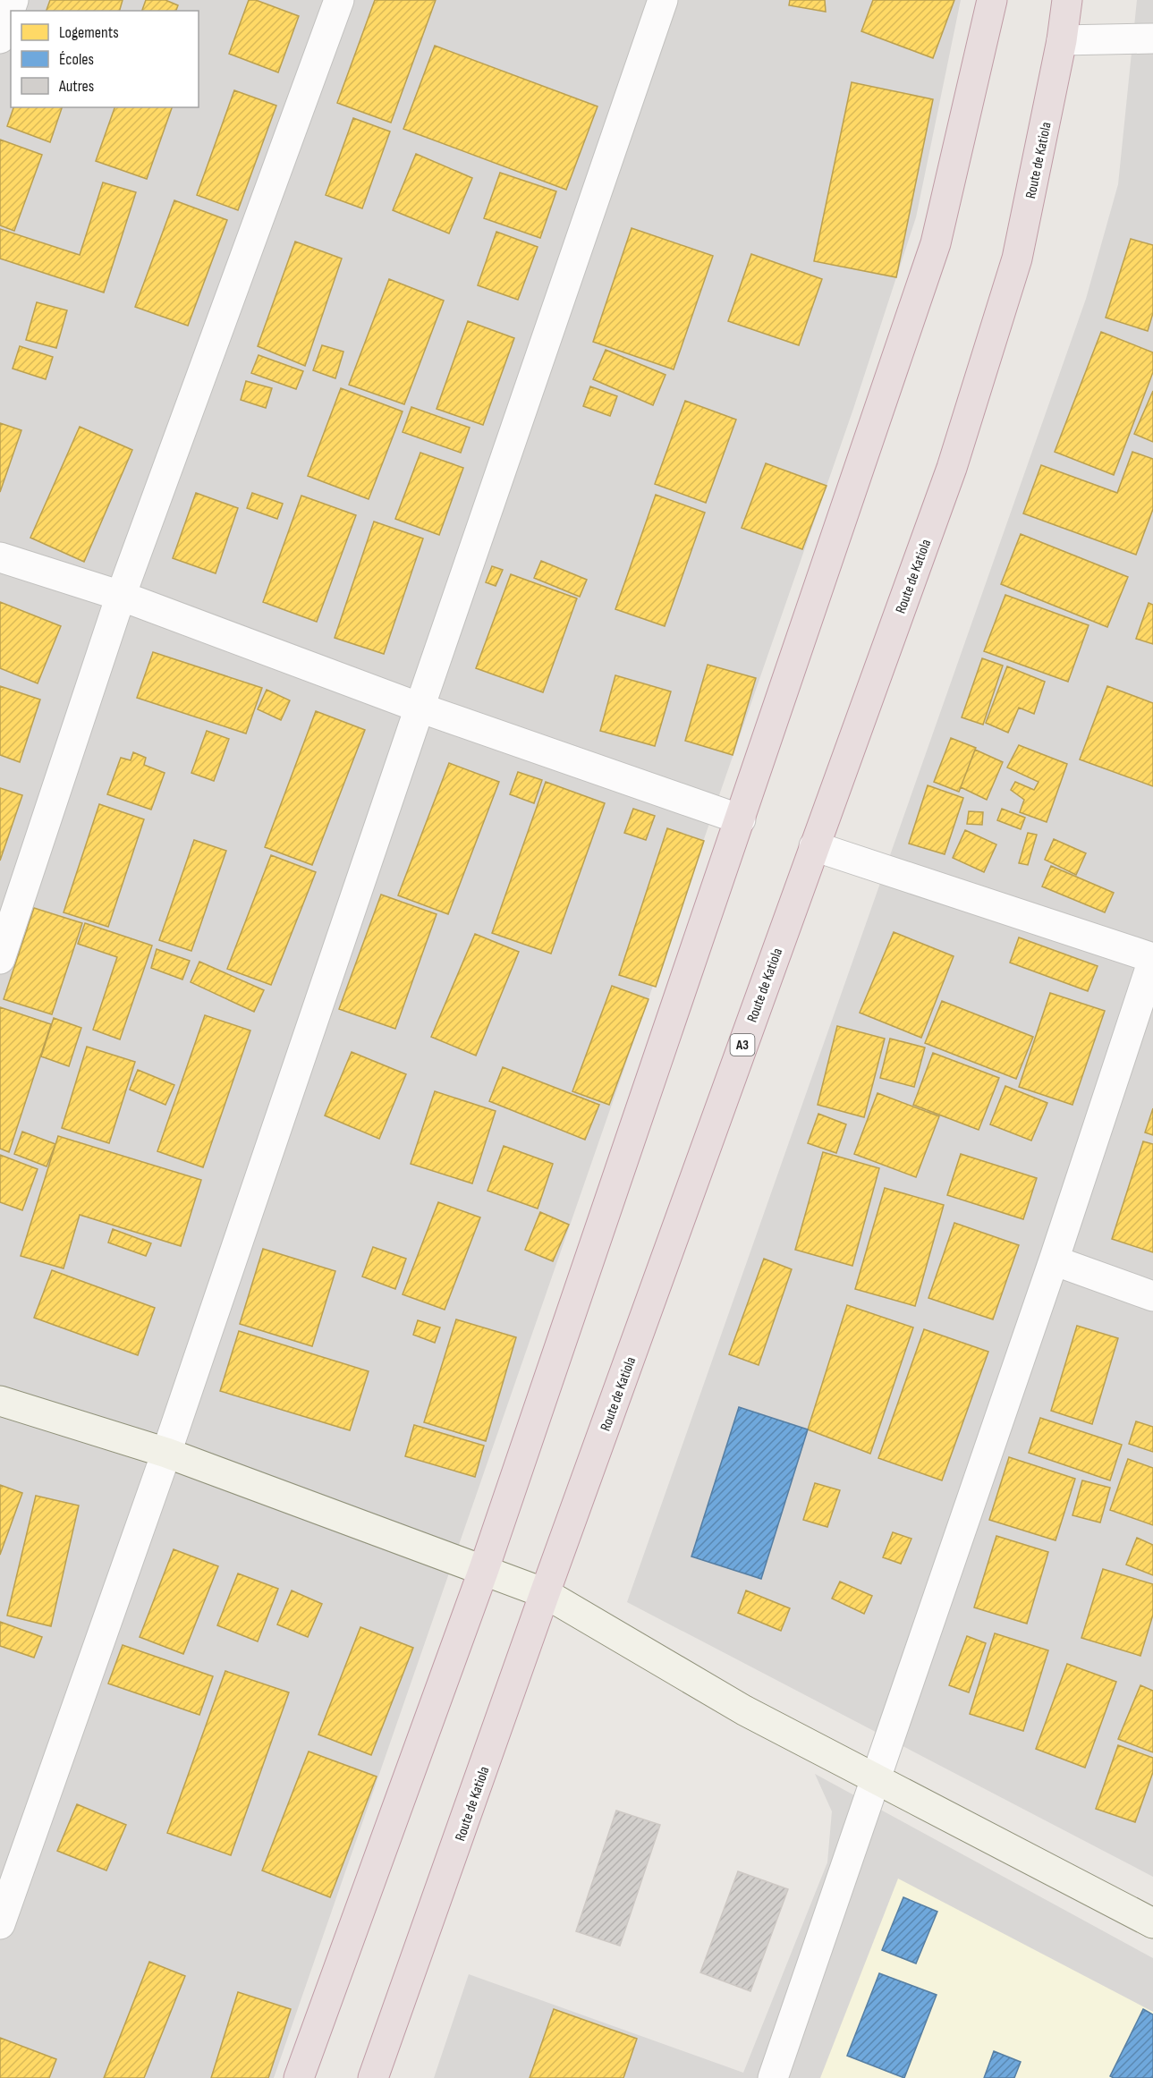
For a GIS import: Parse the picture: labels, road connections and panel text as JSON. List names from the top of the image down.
{
  "streets": {
    "highway": ["Route de Katiola", "A3"]
  },
  "legend": ["Logements", "Écoles", "Autres"]
}
